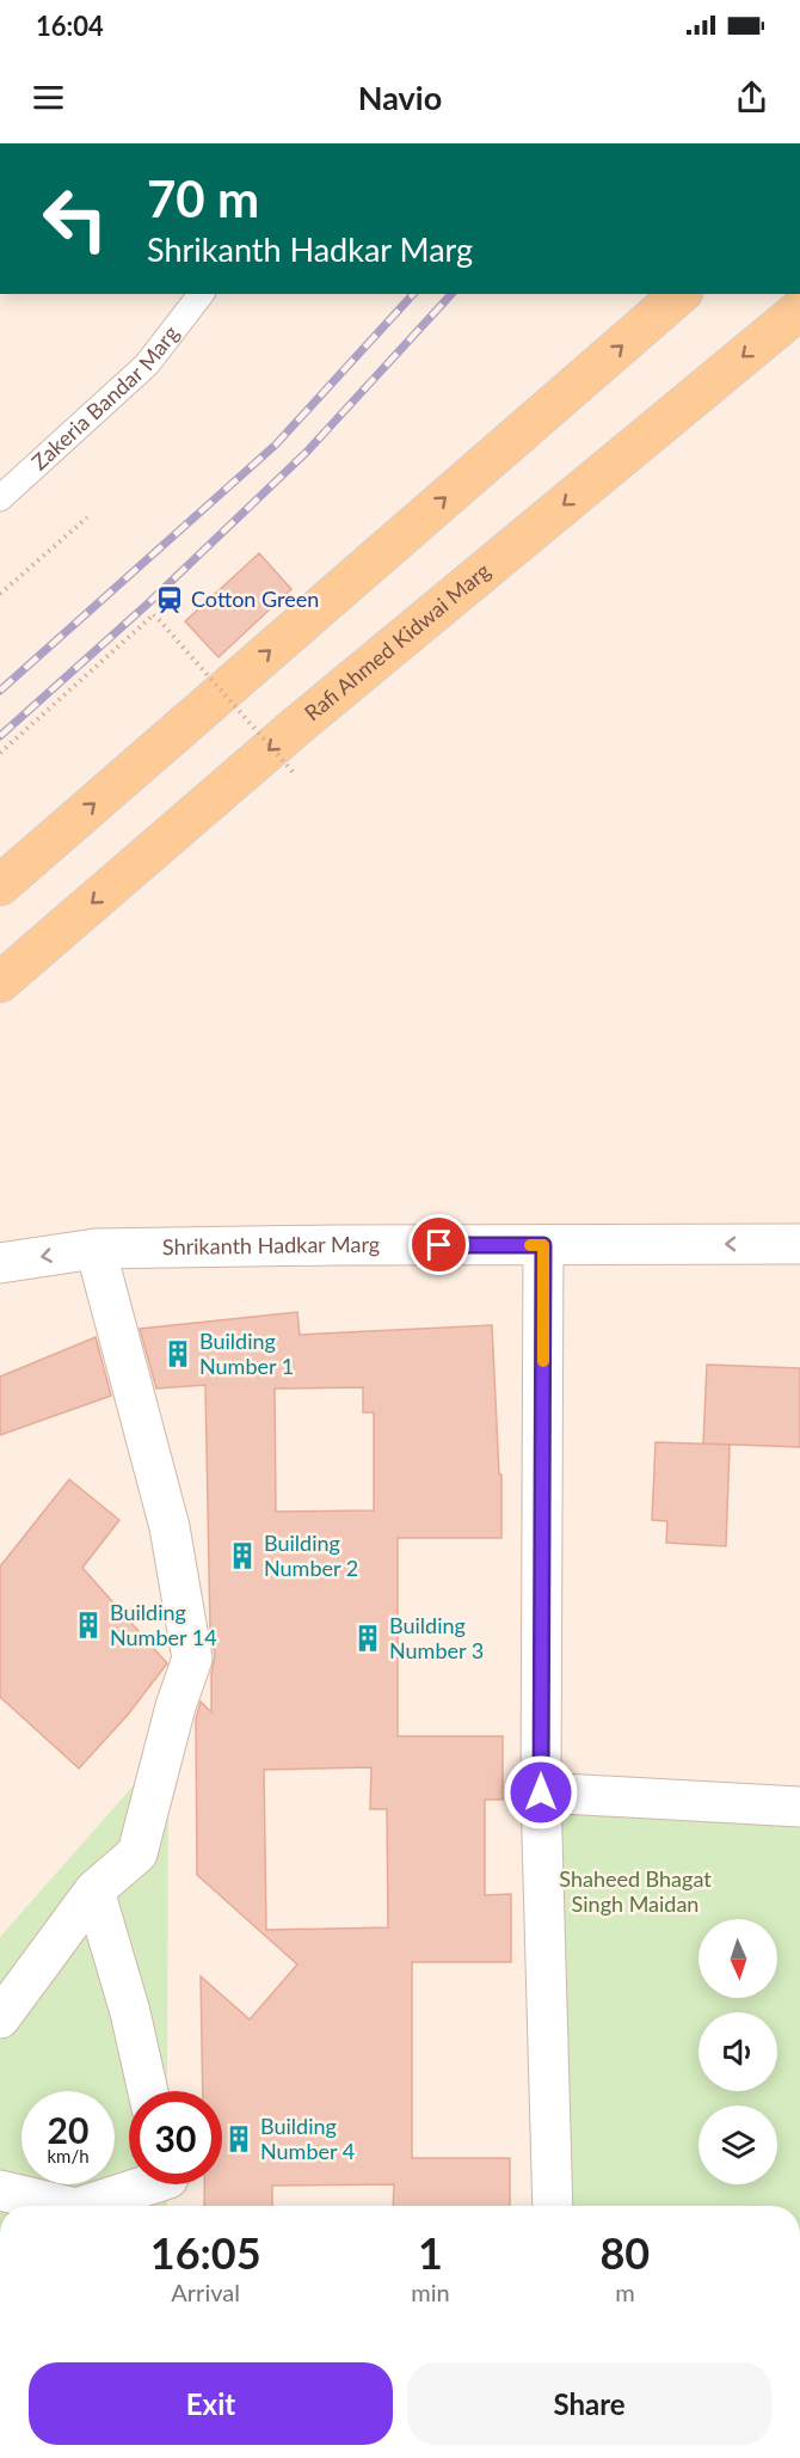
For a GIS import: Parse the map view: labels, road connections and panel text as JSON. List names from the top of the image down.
{
  "streets": {
    "main road": ["Rafi Ahmed Kidwai Marg"],
    "street": ["Shrikanth Hadkar Marg"],
    "lane": ["Zakeria Bandar Marg"]
  },
  "one_way": ["Shrikanth Hadkar Marg"],
  "parks": ["Shaheed Bhagat Singh Maidan"],
  "places": {
    "station": ["Cotton Green"],
    "building": [
      "Building Number 1",
      "Building Number 2",
      "Building Number 14",
      "Building Number 3",
      "Building Number 4"
    ]
  },
  "north": "bottom",
  "page": {
    "status": "16:04",
    "header": "Navio",
    "turn": ["70 m", "Shrikanth Hadkar Marg"],
    "speed": "20 km/h",
    "limit": "30",
    "eta": [
      "16:05",
      "Arrival",
      "1",
      "min",
      "80",
      "m"
    ],
    "buttons": ["Exit", "Share"]
  }
}
